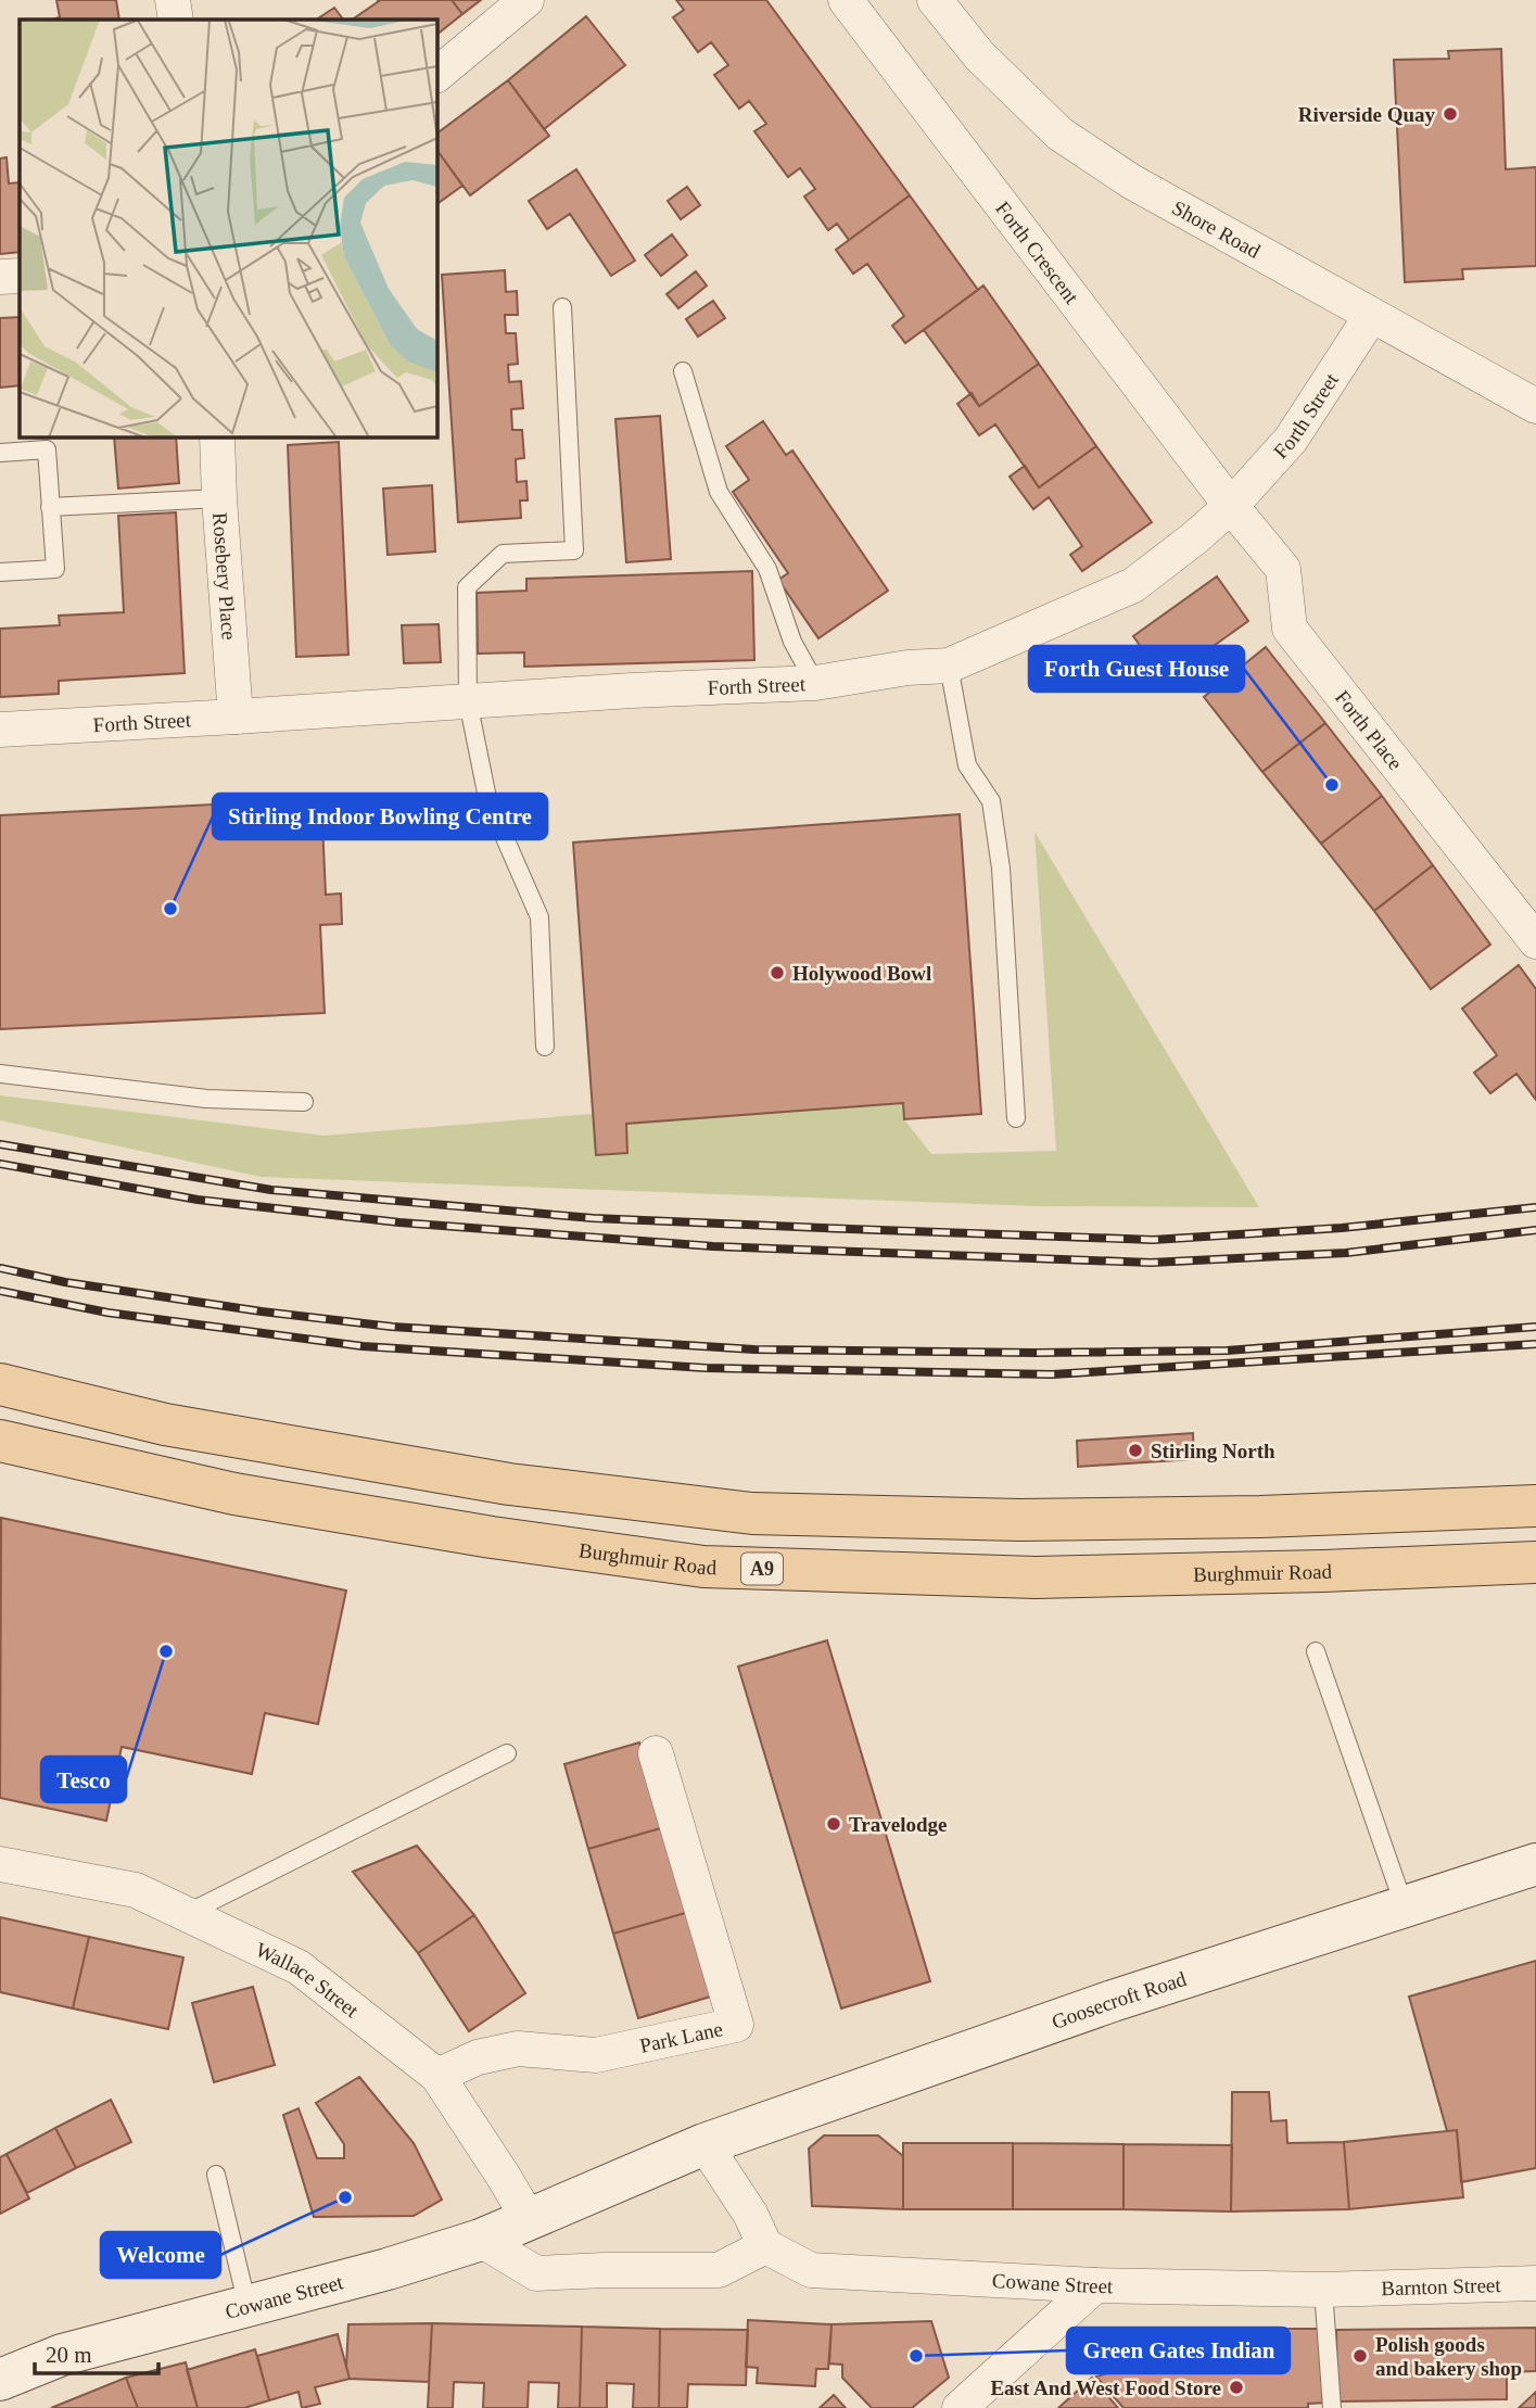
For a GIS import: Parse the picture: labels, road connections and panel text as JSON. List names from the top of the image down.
{
  "streets": {
    "main road": [
      "Burghmuir Road",
      "A9",
      "Goosecroft Road",
      "Cowane Street"
    ],
    "street": [
      "Shore Road",
      "Forth Crescent",
      "Forth Street",
      "Rosebery Place",
      "Forth Place",
      "Wallace Street",
      "Park Lane",
      "Barnton Street"
    ]
  },
  "crossings": [
    ["Shore Road", "Forth Street"],
    ["Forth Crescent", "Forth Street"],
    ["Forth Crescent", "Forth Place"],
    ["Forth Street", "Rosebery Place"],
    ["Forth Street", "Forth Place"],
    ["Wallace Street", "Park Lane"],
    ["Wallace Street", "Cowane Street"],
    ["Goosecroft Road", "Cowane Street"],
    ["Cowane Street", "Barnton Street"]
  ],
  "places": [
    "Riverside Quay",
    "Forth Guest House",
    "Stirling Indoor Bowling Centre",
    "Holywood Bowl",
    "Stirling North",
    "Tesco",
    "Travelodge",
    "Welcome",
    "Green Gates Indian",
    "Polish goods and bakery shop",
    "East And West Food Store"
  ],
  "scale_bar": "20 m"
}
